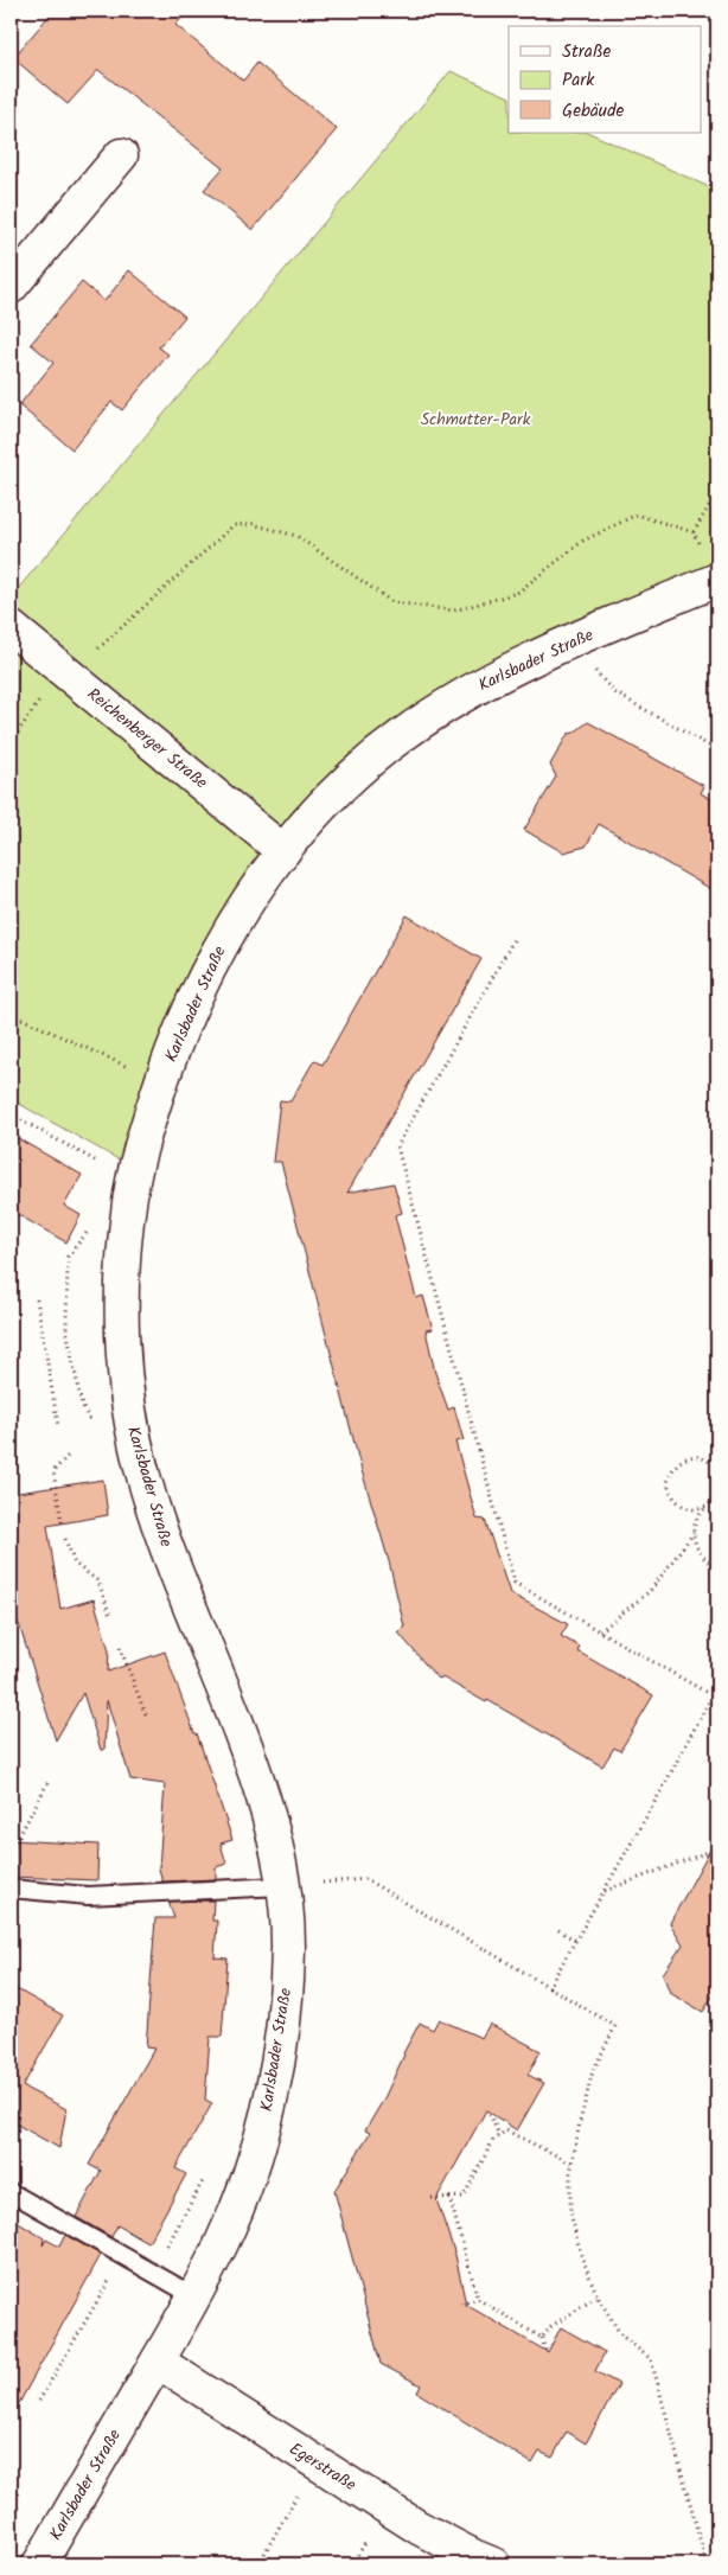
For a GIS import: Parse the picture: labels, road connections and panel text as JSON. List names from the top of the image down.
{
  "streets": {
    "street": ["Karlsbader Straße", "Reichenberger Straße", "Egerstraße"]
  },
  "crossings": [
    ["Karlsbader Straße", "Reichenberger Straße"],
    ["Karlsbader Straße", "Egerstraße"]
  ],
  "parks": ["Schmutter-Park"],
  "legend": ["Straße", "Park", "Gebäude"]
}
